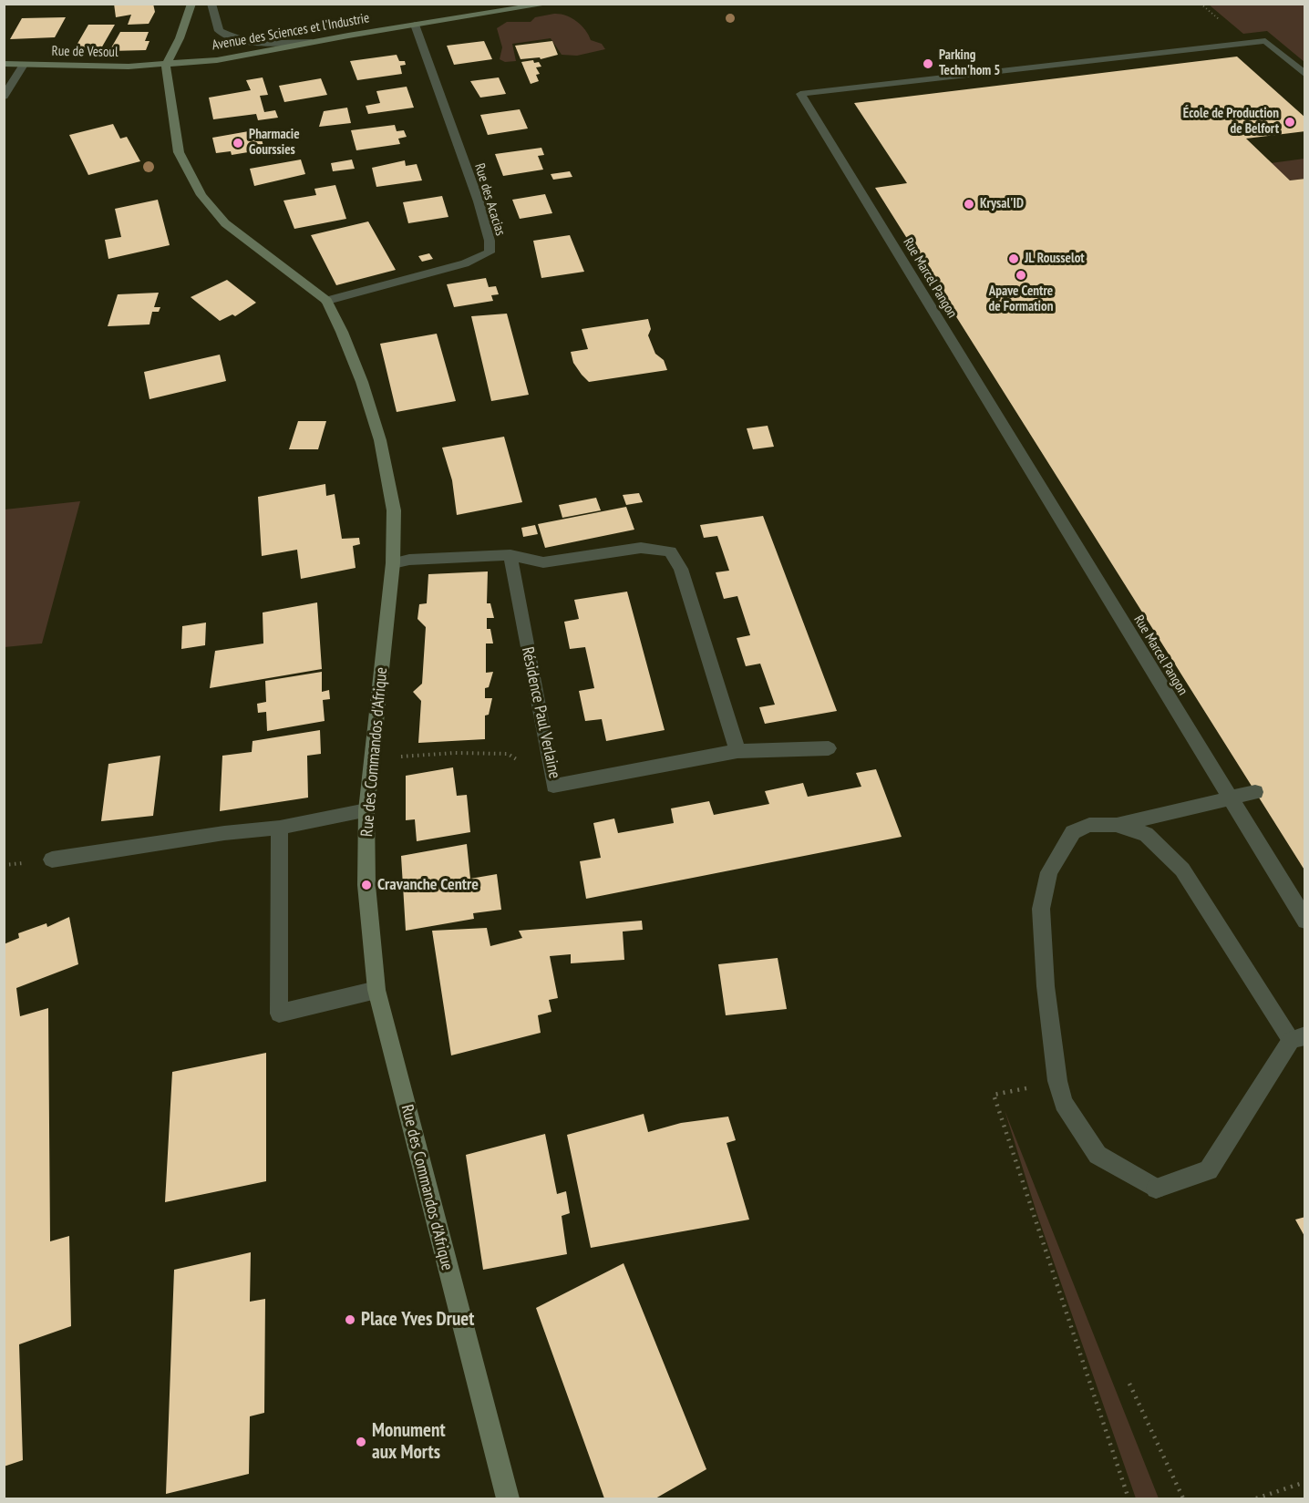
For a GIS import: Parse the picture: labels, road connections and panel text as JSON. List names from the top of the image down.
{
  "streets": {
    "main road": ["Avenue des Sciences et l'Industrie", "Rue de Vesoul", "Rue des Commandos d'Afrique"],
    "street": ["Rue des Acacias", "Rue Marcel Pangon", "Résidence Paul Verlaine"]
  },
  "crossings": [
    ["Avenue des Sciences et l'Industrie", "Rue de Vesoul"],
    ["Avenue des Sciences et l'Industrie", "Rue des Acacias"],
    ["Avenue des Sciences et l'Industrie", "Rue des Commandos d'Afrique"],
    ["Rue de Vesoul", "Rue des Commandos d'Afrique"],
    ["Rue des Acacias", "Rue des Commandos d'Afrique"]
  ],
  "places": [
    "Parking Techn'hom 5",
    "École de Production de Belfort",
    "Pharmacie Gourssies",
    "Krysal'ID",
    "JL Rousselot",
    "Apave Centre de Formation",
    "Cravanche Centre",
    "Place Yves Druet",
    "Monument aux Morts"
  ]
}
